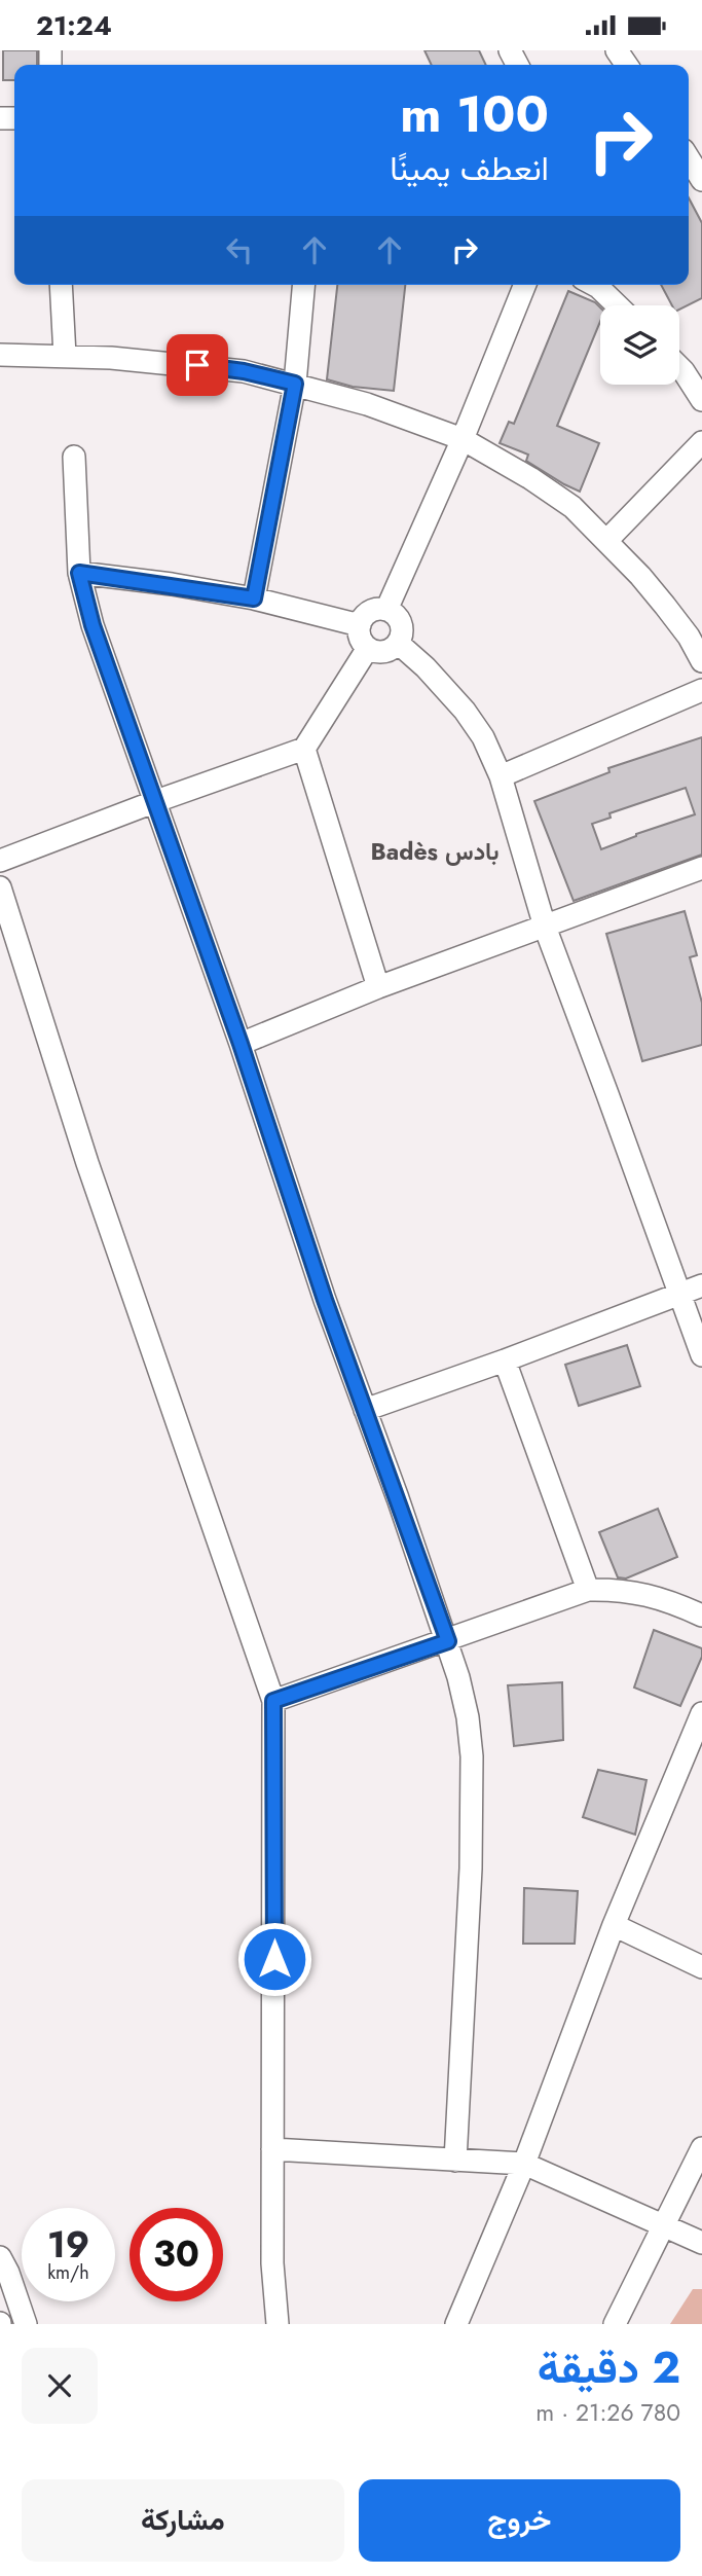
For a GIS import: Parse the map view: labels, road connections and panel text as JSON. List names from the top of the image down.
{
  "districts": ["Badès بادس"],
  "page": {
    "status": "21:24",
    "turn": ["100 m", "انعطف يمينًا"],
    "speed": "19 km/h",
    "limit": "30",
    "heading": ["2 دقيقة", "780 m · 21:26"],
    "buttons": ["خروج", "مشاركة"]
  }
}
